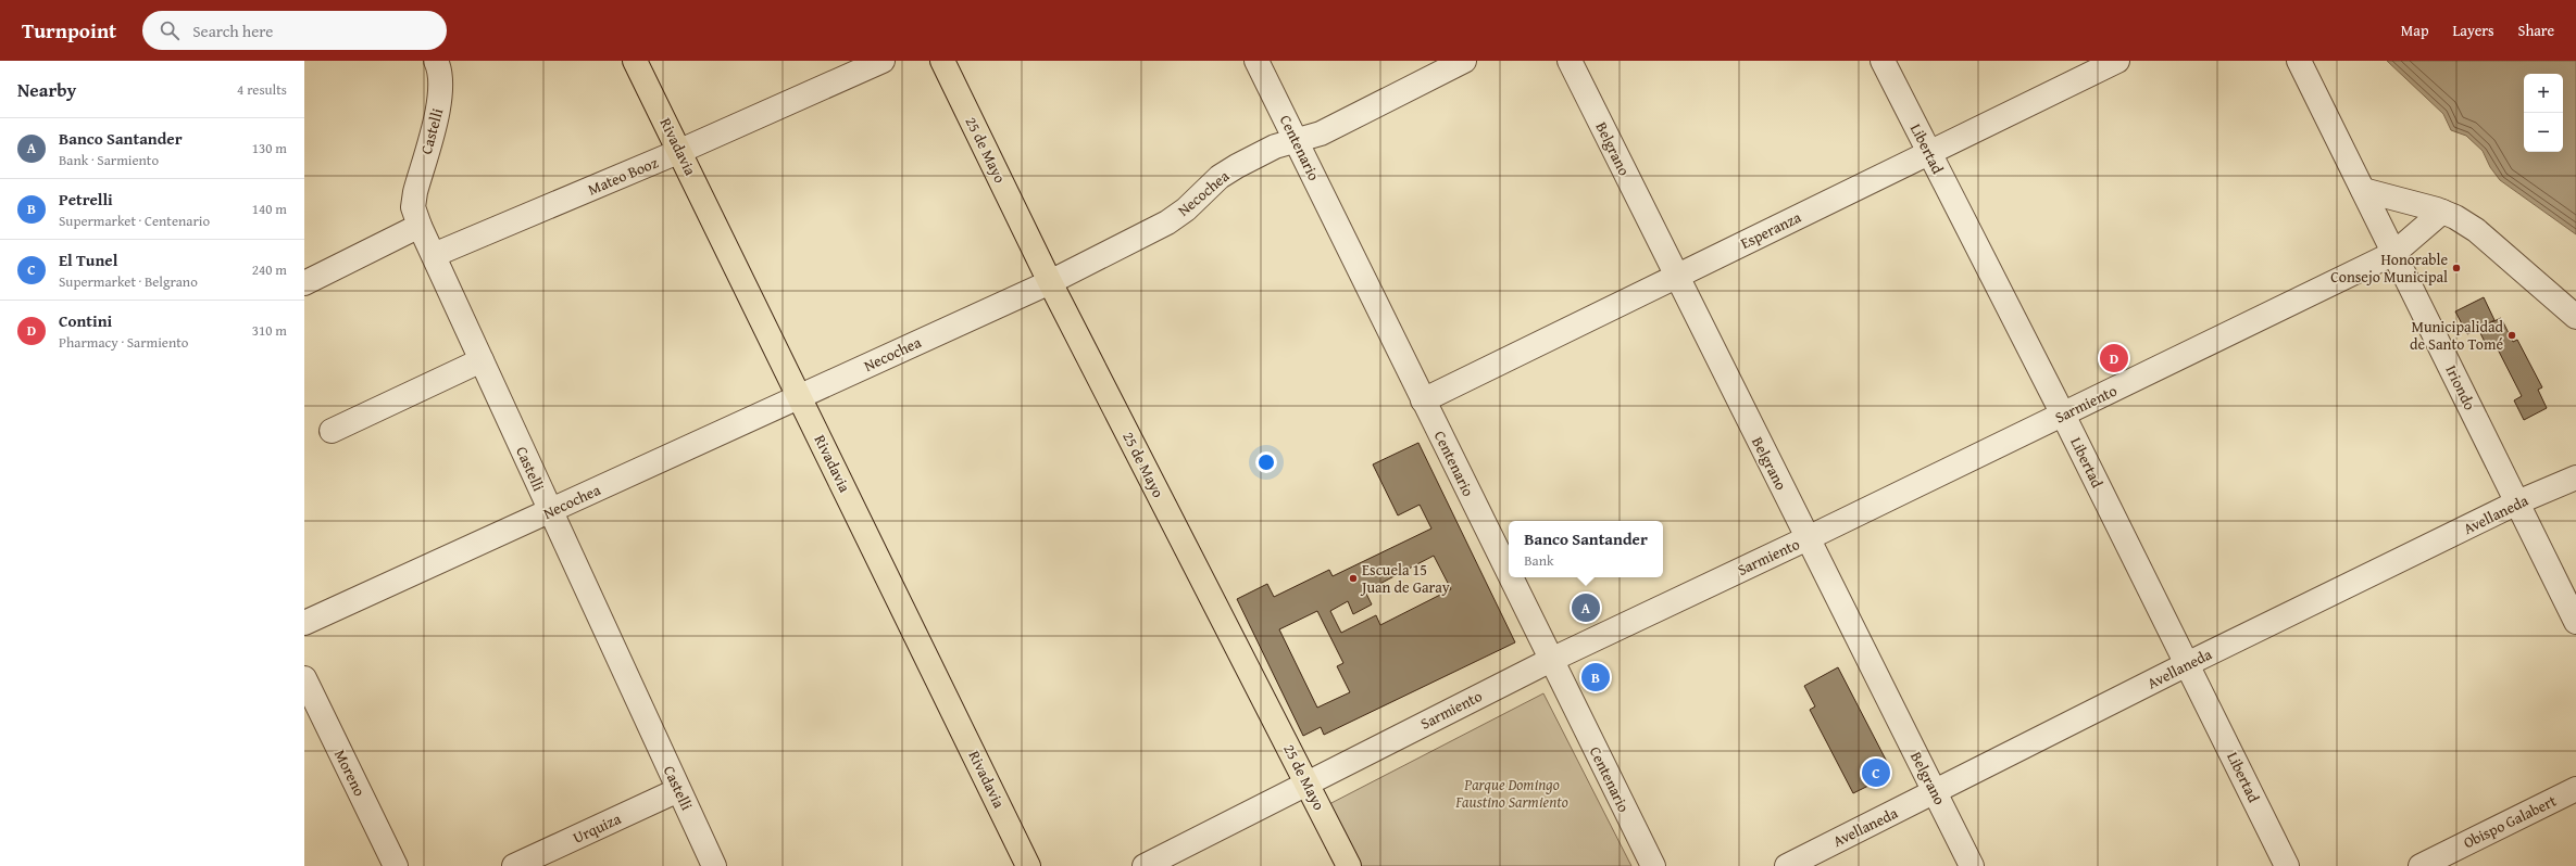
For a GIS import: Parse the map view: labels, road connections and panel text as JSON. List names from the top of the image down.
{
  "streets": {
    "main road": ["Rivadavia", "25 de Mayo"],
    "street": [
      "Castelli",
      "Centenario",
      "Belgrano",
      "Libertad",
      "Mateo Booz",
      "Necochea",
      "Esperanza",
      "Iriondo",
      "Sarmiento",
      "Avellaneda",
      "Moreno",
      "Obispo Galabert",
      "Urquiza"
    ]
  },
  "crossings": [
    ["Castelli", "Mateo Booz"],
    ["Castelli", "Necochea"],
    ["Castelli", "Urquiza"],
    ["Rivadavia", "Mateo Booz"],
    ["Rivadavia", "Necochea"],
    ["Centenario", "Necochea"],
    ["Centenario", "Esperanza"],
    ["Centenario", "Sarmiento"],
    ["Belgrano", "Esperanza"],
    ["Belgrano", "Sarmiento"],
    ["Belgrano", "Avellaneda"],
    ["Libertad", "Esperanza"],
    ["Libertad", "Sarmiento"],
    ["Libertad", "Avellaneda"],
    ["25 de Mayo", "Necochea"],
    ["25 de Mayo", "Sarmiento"],
    ["Iriondo", "Sarmiento"],
    ["Iriondo", "Avellaneda"]
  ],
  "parks": ["Parque Domingo Faustino Sarmiento"],
  "places": ["Honorable Consejo Municipal", "Municipalidad de Santo Tomé", "Escuela 15 Juan de Garay"],
  "page": {
    "header": "Turnpoint",
    "search": "Search here",
    "nav": ["Map", "Layers", "Share"],
    "heading": ["Nearby", "4 results"],
    "map_buttons": ["+", "−"],
    "list": [
      {
        "mark": "A",
        "name": "Banco Santander",
        "note": "Bank · Sarmiento",
        "value": "130 m"
      },
      {
        "mark": "B",
        "name": "Petrelli",
        "note": "Supermarket · Centenario",
        "value": "140 m"
      },
      {
        "mark": "C",
        "name": "El Tunel",
        "note": "Supermarket · Belgrano",
        "value": "240 m"
      },
      {
        "mark": "D",
        "name": "Contini",
        "note": "Pharmacy · Sarmiento",
        "value": "310 m"
      }
    ],
    "pins": [
      "D",
      "A",
      "B",
      "C"
    ],
    "popup": ["Banco Santander", "Bank"]
  }
}
